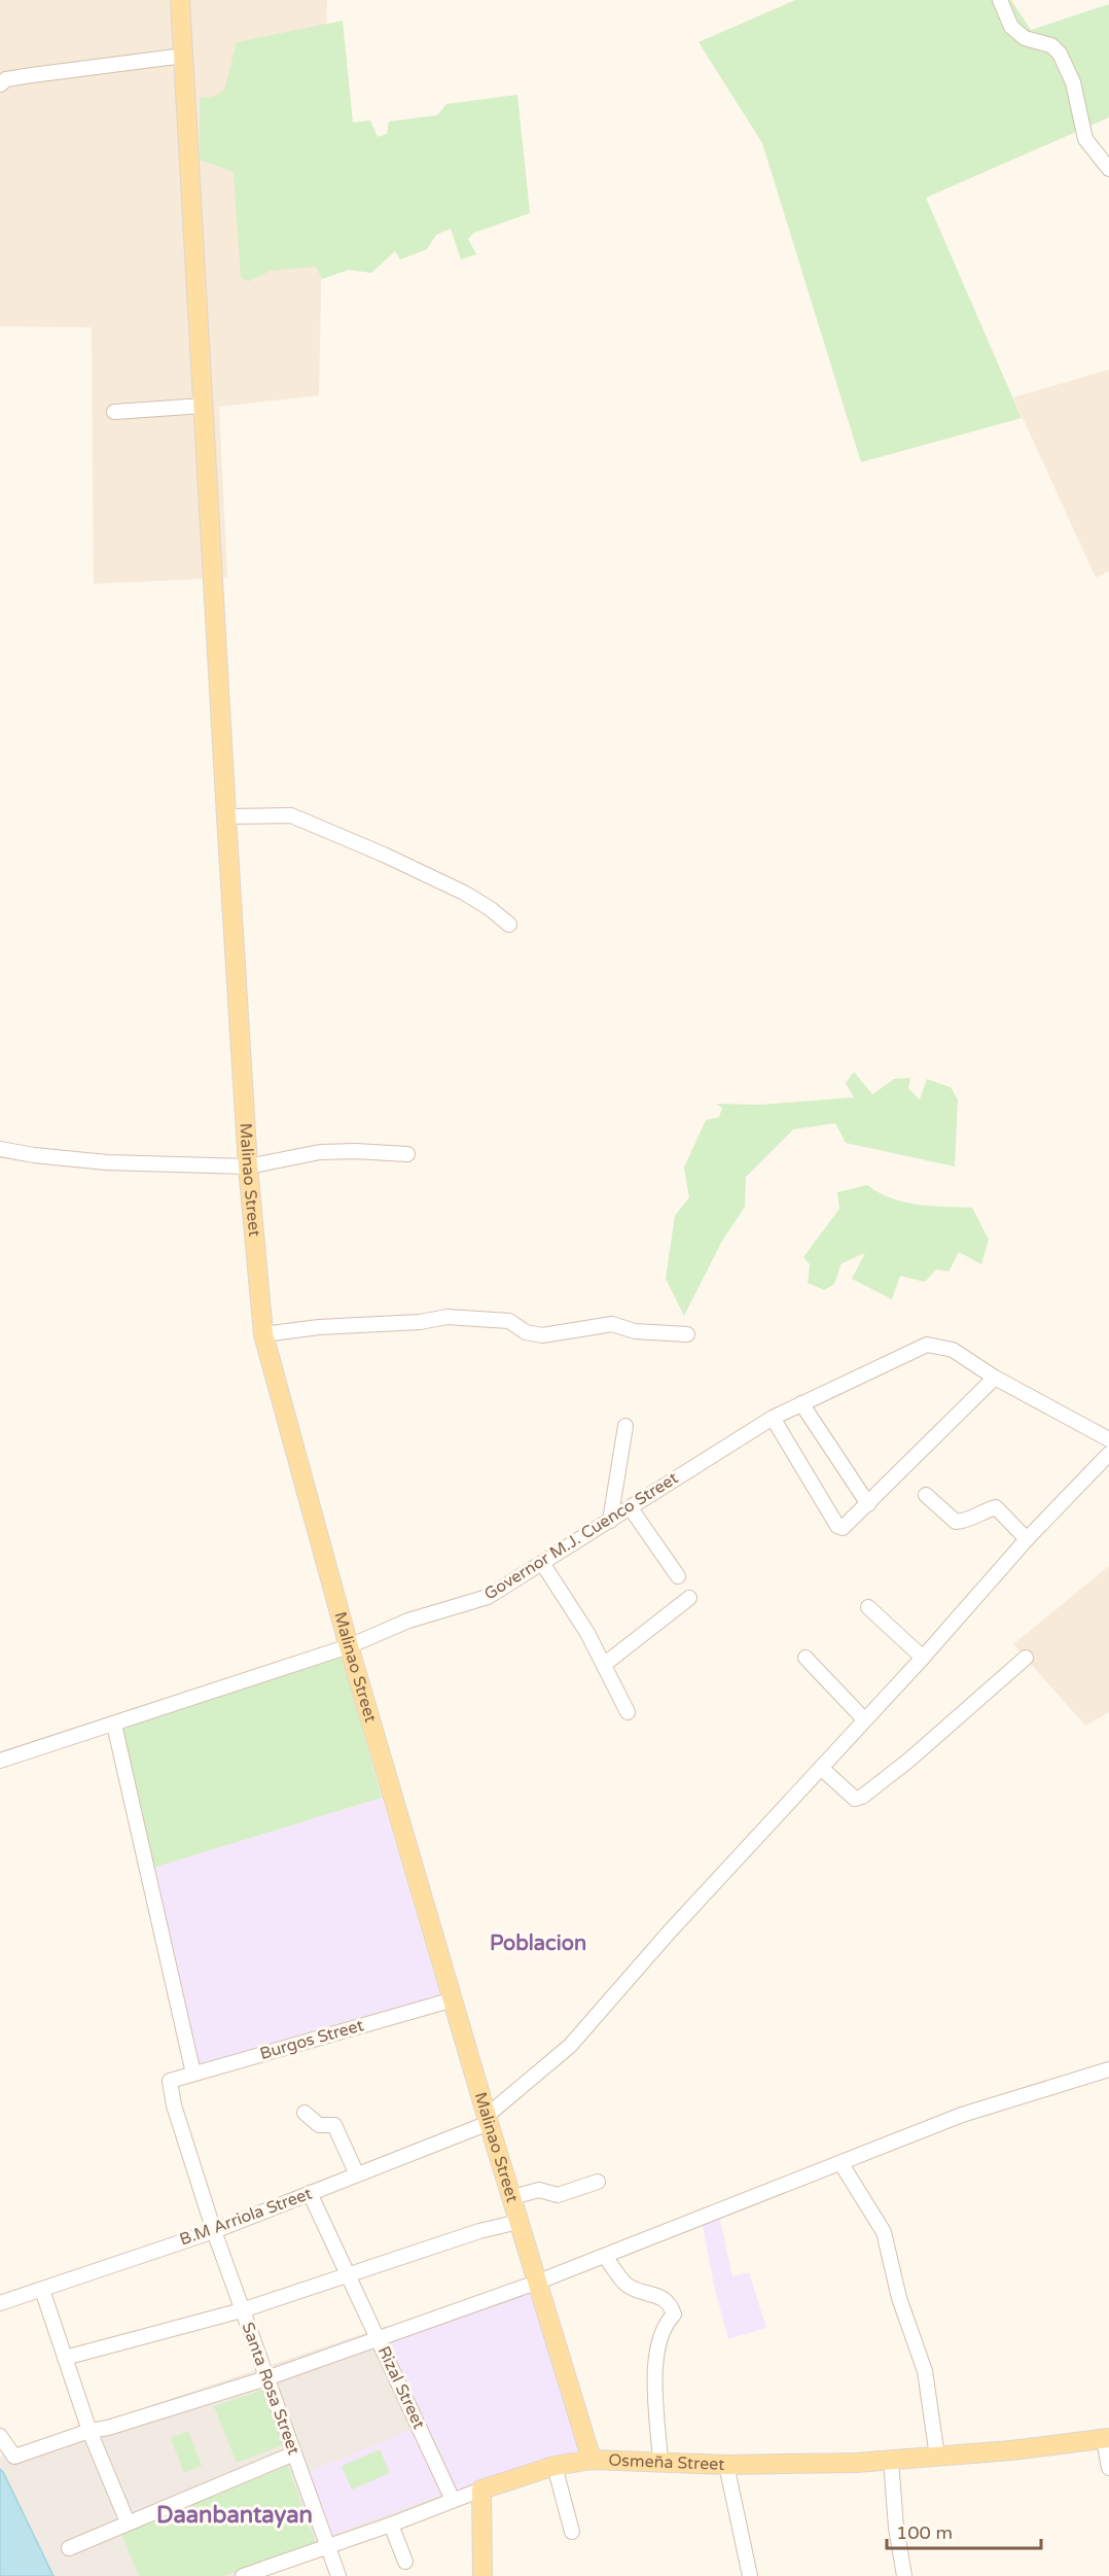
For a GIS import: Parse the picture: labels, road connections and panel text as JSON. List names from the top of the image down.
{
  "streets": {
    "main road": ["Malinao Street", "Osmeña Street"],
    "street": [
      "Governor M.J. Cuenco Street",
      "Burgos Street",
      "B.M Arriola Street",
      "Rizal Street",
      "Santa Rosa Street"
    ]
  },
  "crossings": [
    ["Malinao Street", "Governor M.J. Cuenco Street"],
    ["Malinao Street", "Burgos Street"],
    ["Malinao Street", "B.M Arriola Street"],
    ["Malinao Street", "Osmeña Street"],
    ["Burgos Street", "Santa Rosa Street"],
    ["B.M Arriola Street", "Rizal Street"],
    ["B.M Arriola Street", "Santa Rosa Street"],
    ["Rizal Street", "Osmeña Street"],
    ["Santa Rosa Street", "Osmeña Street"]
  ],
  "districts": ["Poblacion", "Daanbantayan"],
  "scale_bar": "100 m"
}
